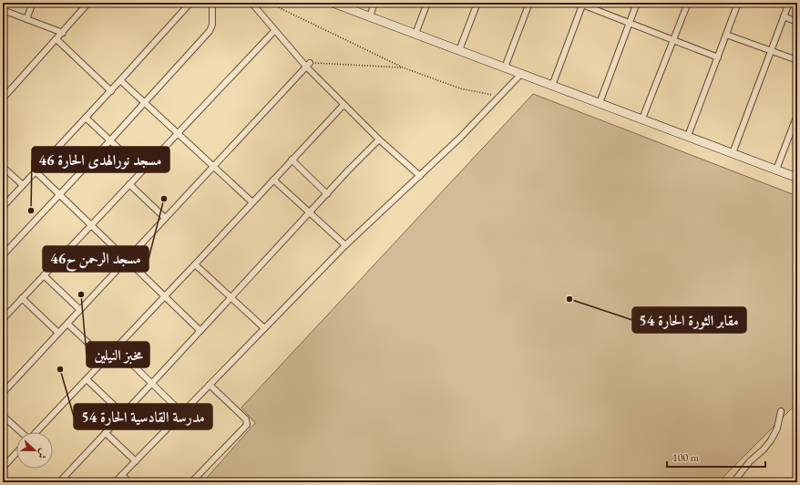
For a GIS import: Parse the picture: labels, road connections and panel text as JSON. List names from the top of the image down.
{
  "places": [
    "مسجد الرحمن ح46",
    "مسجد نورالهدى الحارة 46",
    "مخبز النيلين",
    "مقابر الثورة الحارة 54",
    "مدرسة القادسية الحارة 54"
  ],
  "scale_bar": "100 m",
  "north": "right"
}
